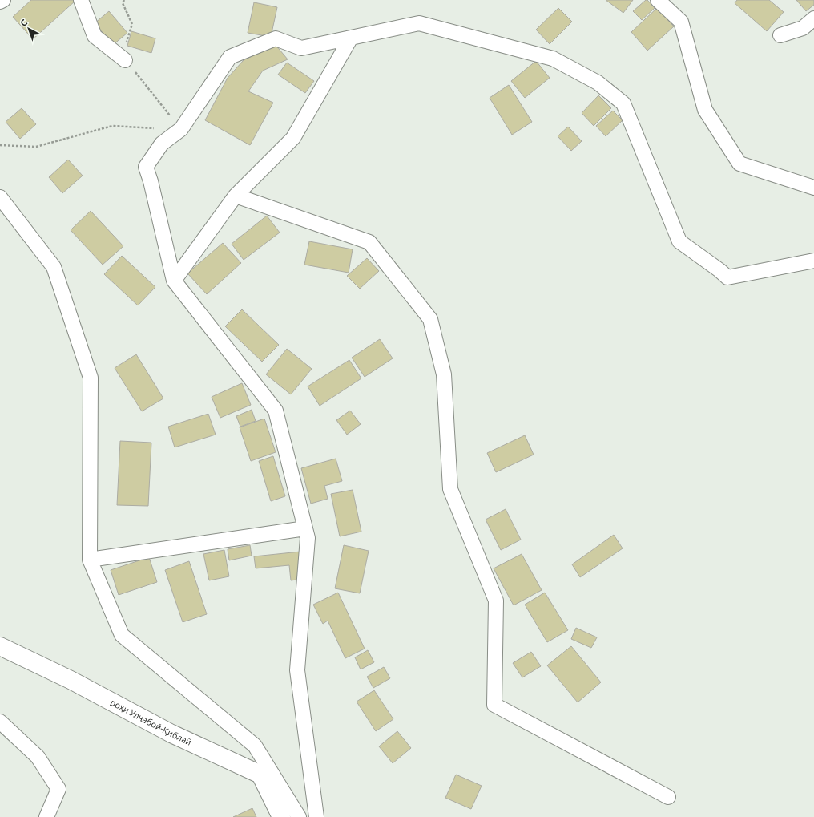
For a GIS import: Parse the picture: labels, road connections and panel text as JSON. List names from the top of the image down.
{
  "streets": {
    "street": ["роҳи Улҷабой-Қиблаӣ"]
  },
  "north": "top left"
}
